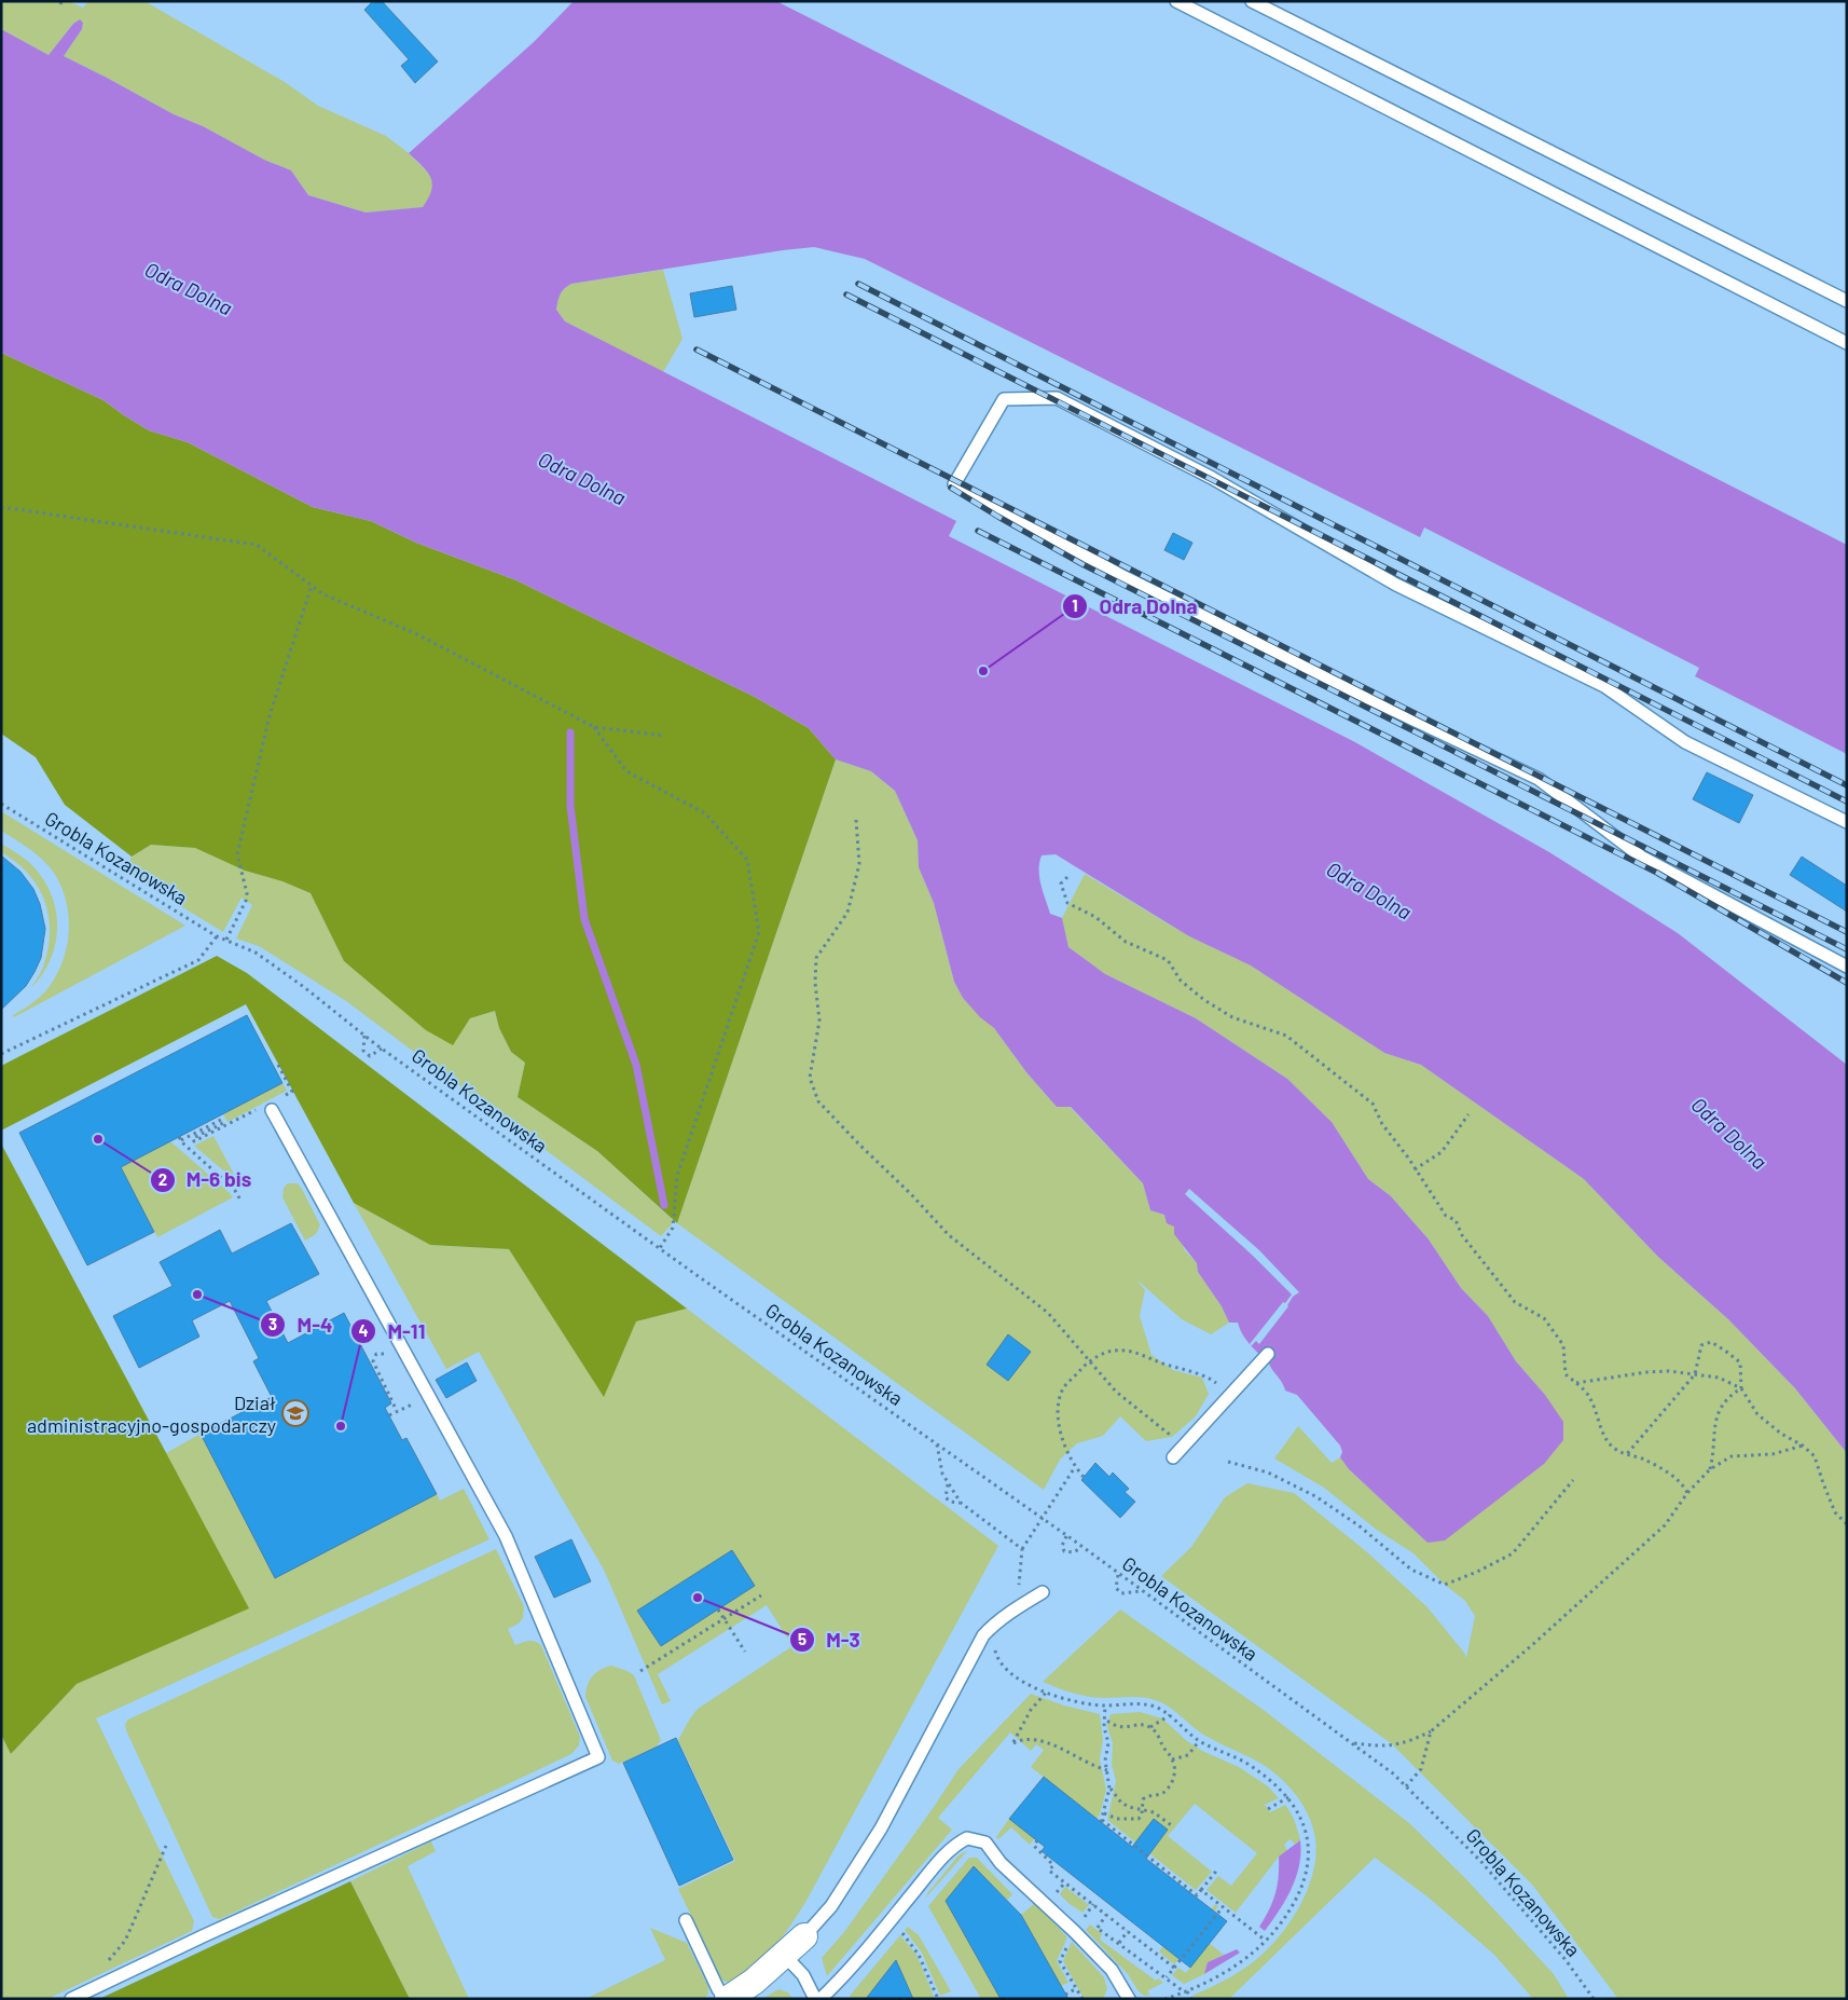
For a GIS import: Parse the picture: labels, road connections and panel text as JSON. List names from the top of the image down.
{
  "streets": {
    "path": ["Grobla Kozanowska"]
  },
  "water": ["Odra Dolna"],
  "places": {
    "other": [
      "Odra Dolna",
      "M-6 bis",
      "M-4",
      "M-11",
      "M-3"
    ],
    "school or university": ["Dział administracyjno-gospodarczy"]
  }
}
